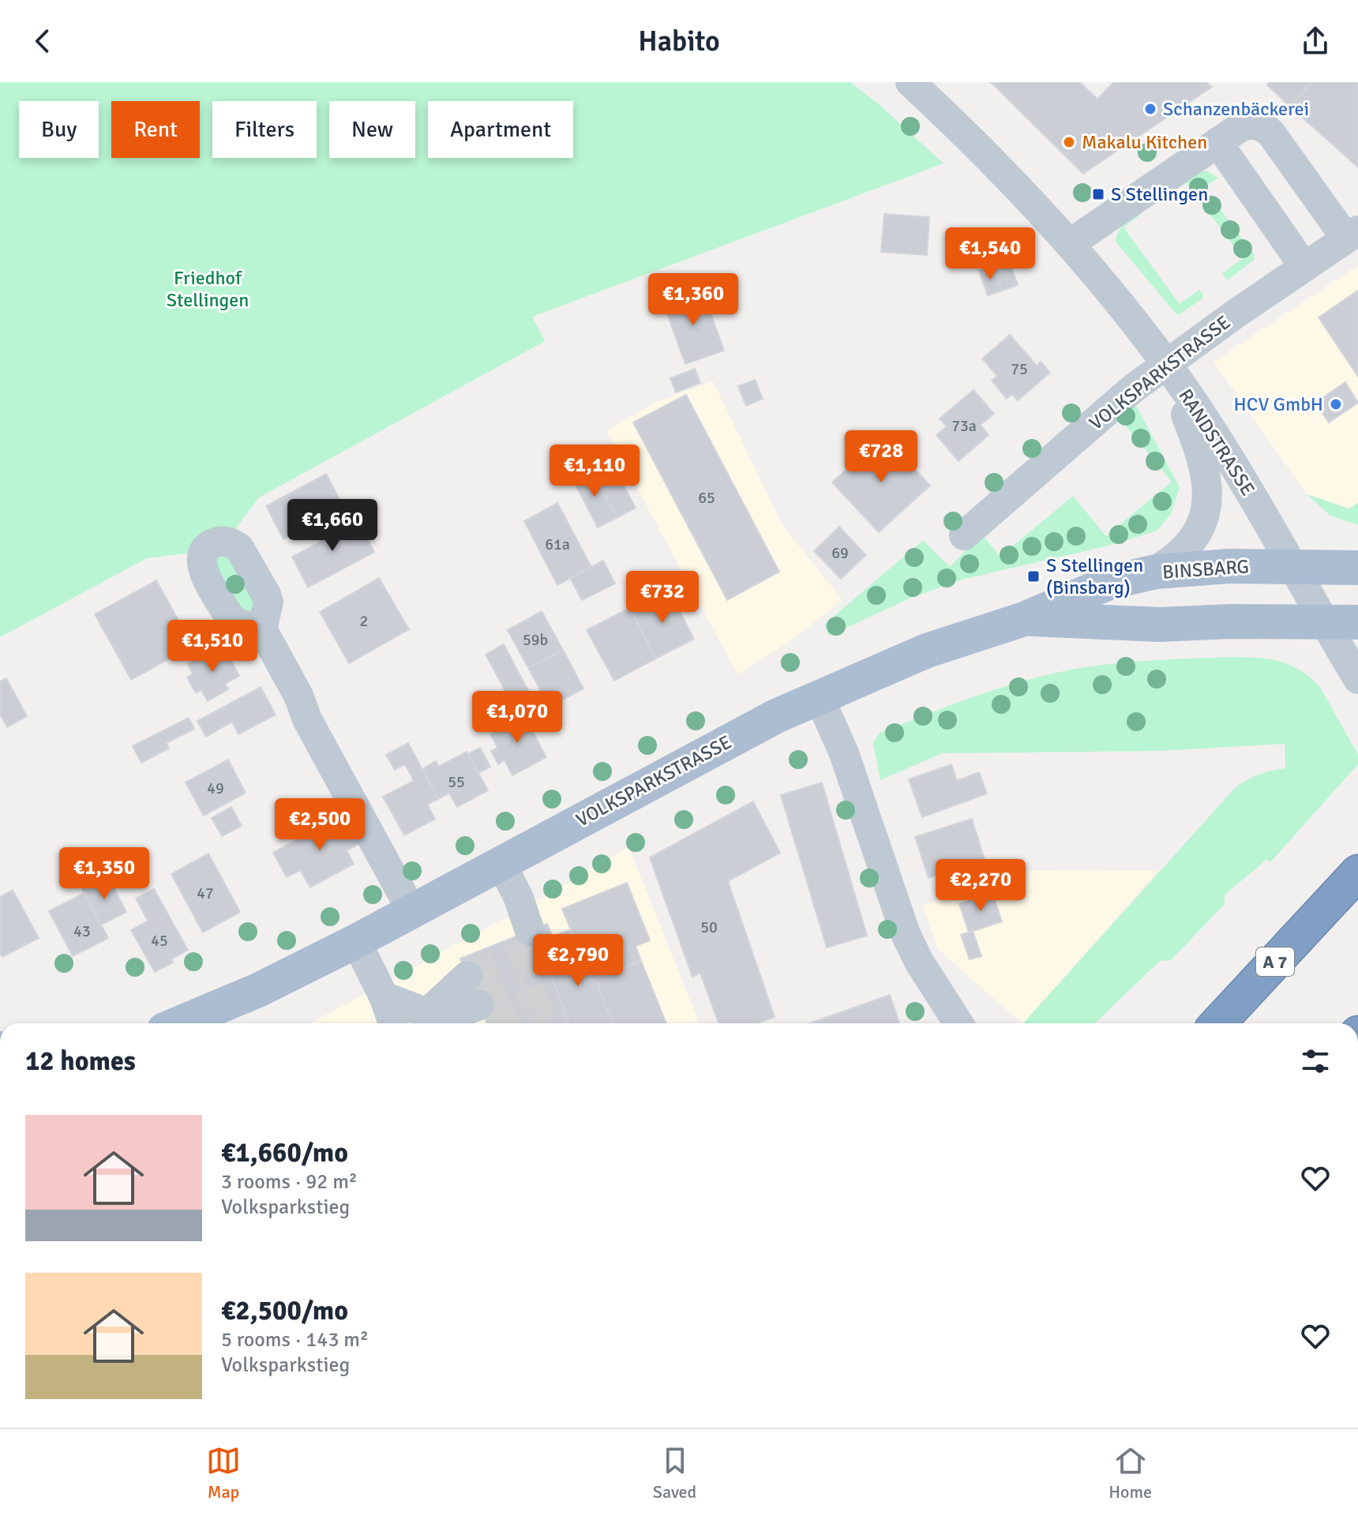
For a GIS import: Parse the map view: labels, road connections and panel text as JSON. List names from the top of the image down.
{
  "streets": {
    "highway": ["A 7"],
    "main road": ["VOLKSPARKSTRASSE", "BINSBARG"],
    "street": ["RANDSTRASSE"]
  },
  "crossings": [
    ["VOLKSPARKSTRASSE", "RANDSTRASSE"],
    ["VOLKSPARKSTRASSE", "BINSBARG"],
    ["RANDSTRASSE", "BINSBARG"]
  ],
  "parks": ["Friedhof Stellingen"],
  "places": {
    "other": ["Schanzenbäckerei", "Makalu Kitchen", "HCV GmbH"],
    "transit": ["S Stellingen", "S Stellingen (Binsbarg)"]
  },
  "house_numbers": [
    "75",
    "73a",
    "65",
    "61a",
    "69",
    "2",
    "59b",
    "55",
    "49",
    "47",
    "50",
    "43",
    "45"
  ],
  "page": {
    "header": "Habito",
    "chip": [
      "Buy",
      "Rent",
      "Filters",
      "New",
      "Apartment"
    ],
    "price": [
      "€1,540",
      "€1,360",
      "€728",
      "€1,110",
      "€1,660",
      "€732",
      "€1,510",
      "€1,070",
      "€2,500",
      "€1,350",
      "€2,270",
      "€2,790"
    ],
    "heading": "12 homes",
    "list": [
      {
        "name": "€1,660/mo",
        "note": "3 rooms · 92 m² · Volksparkstieg"
      },
      {
        "name": "€2,500/mo",
        "note": "5 rooms · 143 m² · Volksparkstieg"
      }
    ],
    "tabs": ["Map", "Saved", "Home"]
  }
}
